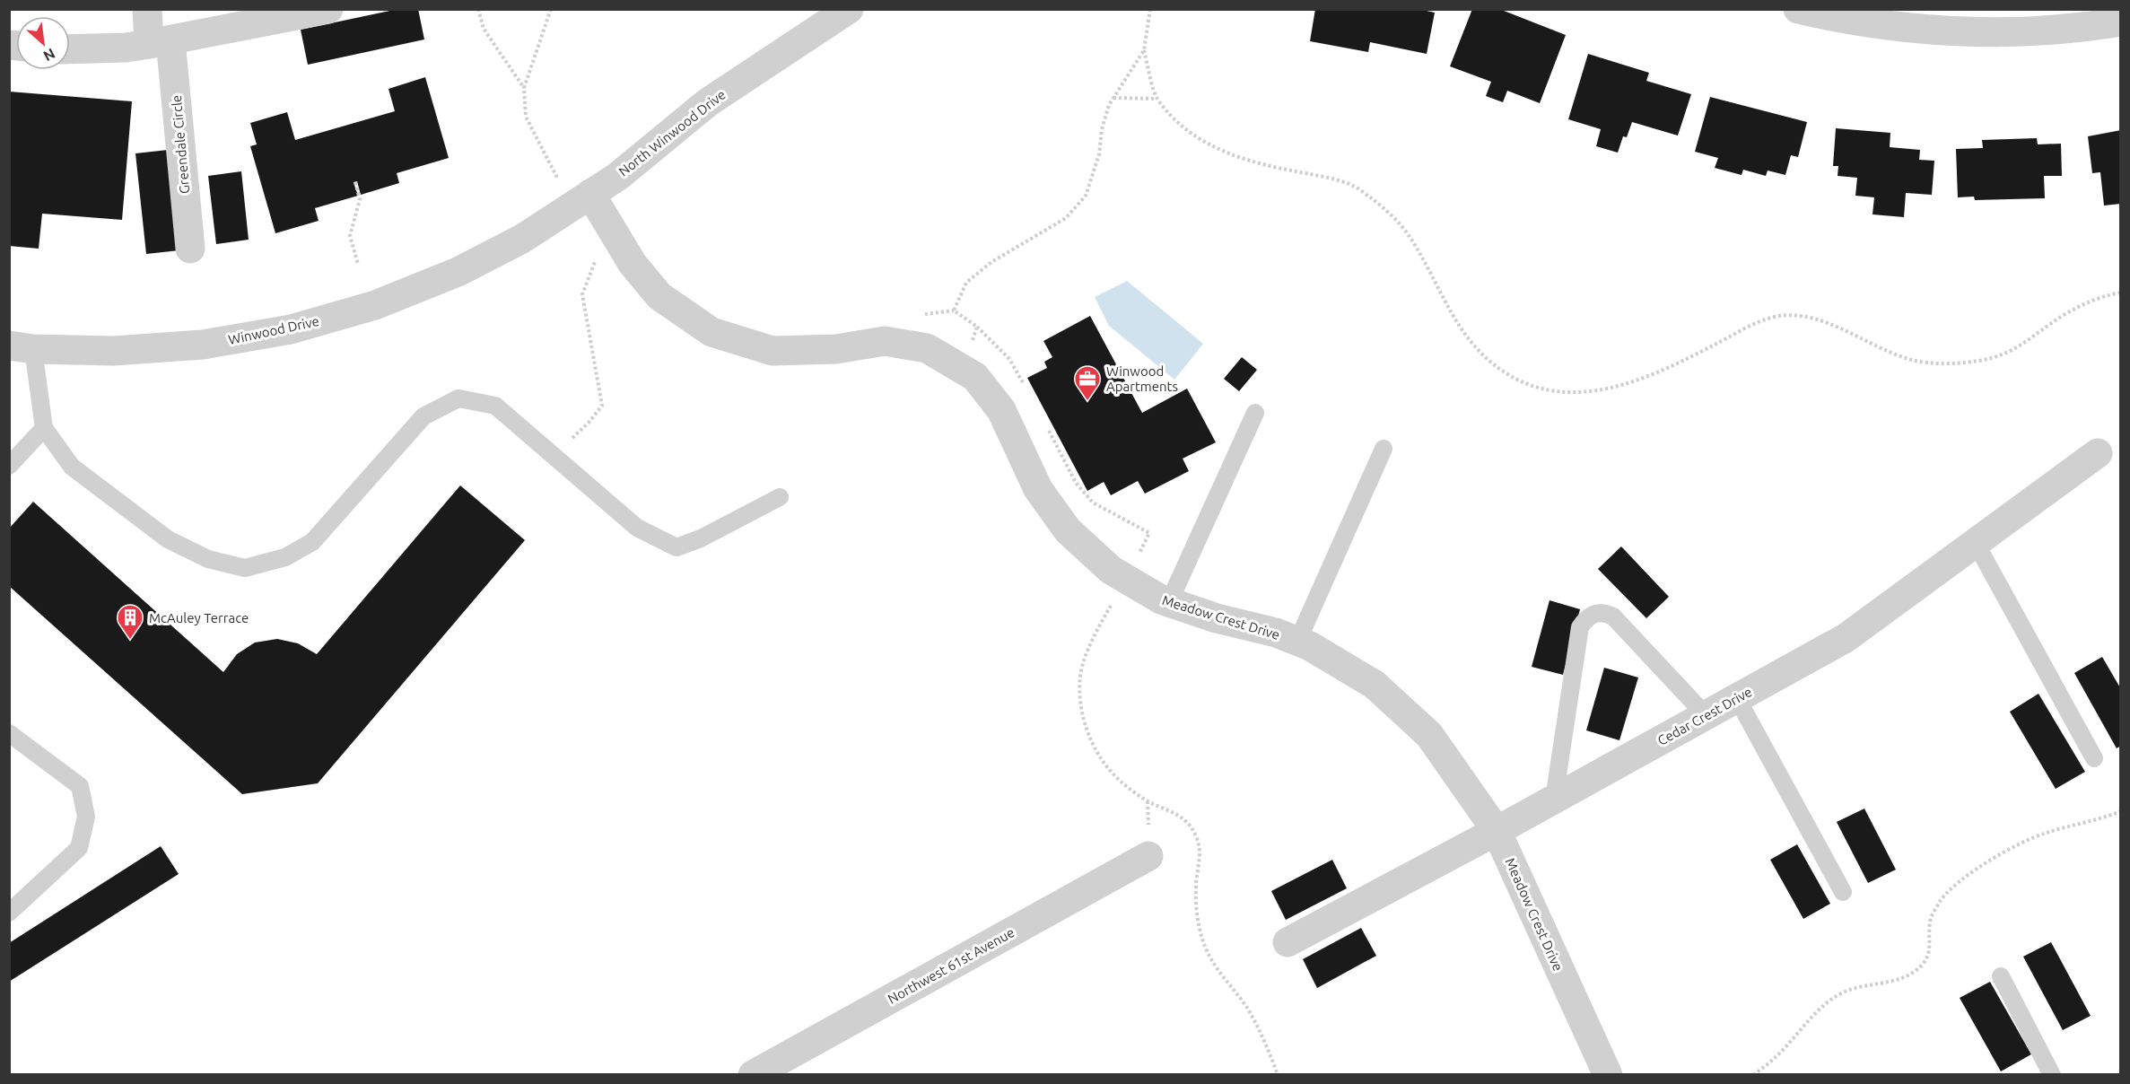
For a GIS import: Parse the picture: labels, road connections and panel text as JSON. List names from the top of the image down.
{
  "streets": {
    "street": [
      "North Winwood Drive",
      "Greendale Circle",
      "Winwood Drive",
      "Meadow Crest Drive",
      "Cedar Crest Drive",
      "Northwest 61st Avenue"
    ]
  },
  "crossings": [
    ["North Winwood Drive", "Winwood Drive"],
    ["North Winwood Drive", "Meadow Crest Drive"],
    ["Meadow Crest Drive", "Cedar Crest Drive"]
  ],
  "places": {
    "office": ["Winwood Apartments"],
    "building": ["McAuley Terrace"]
  },
  "north": "bottom right"
}
